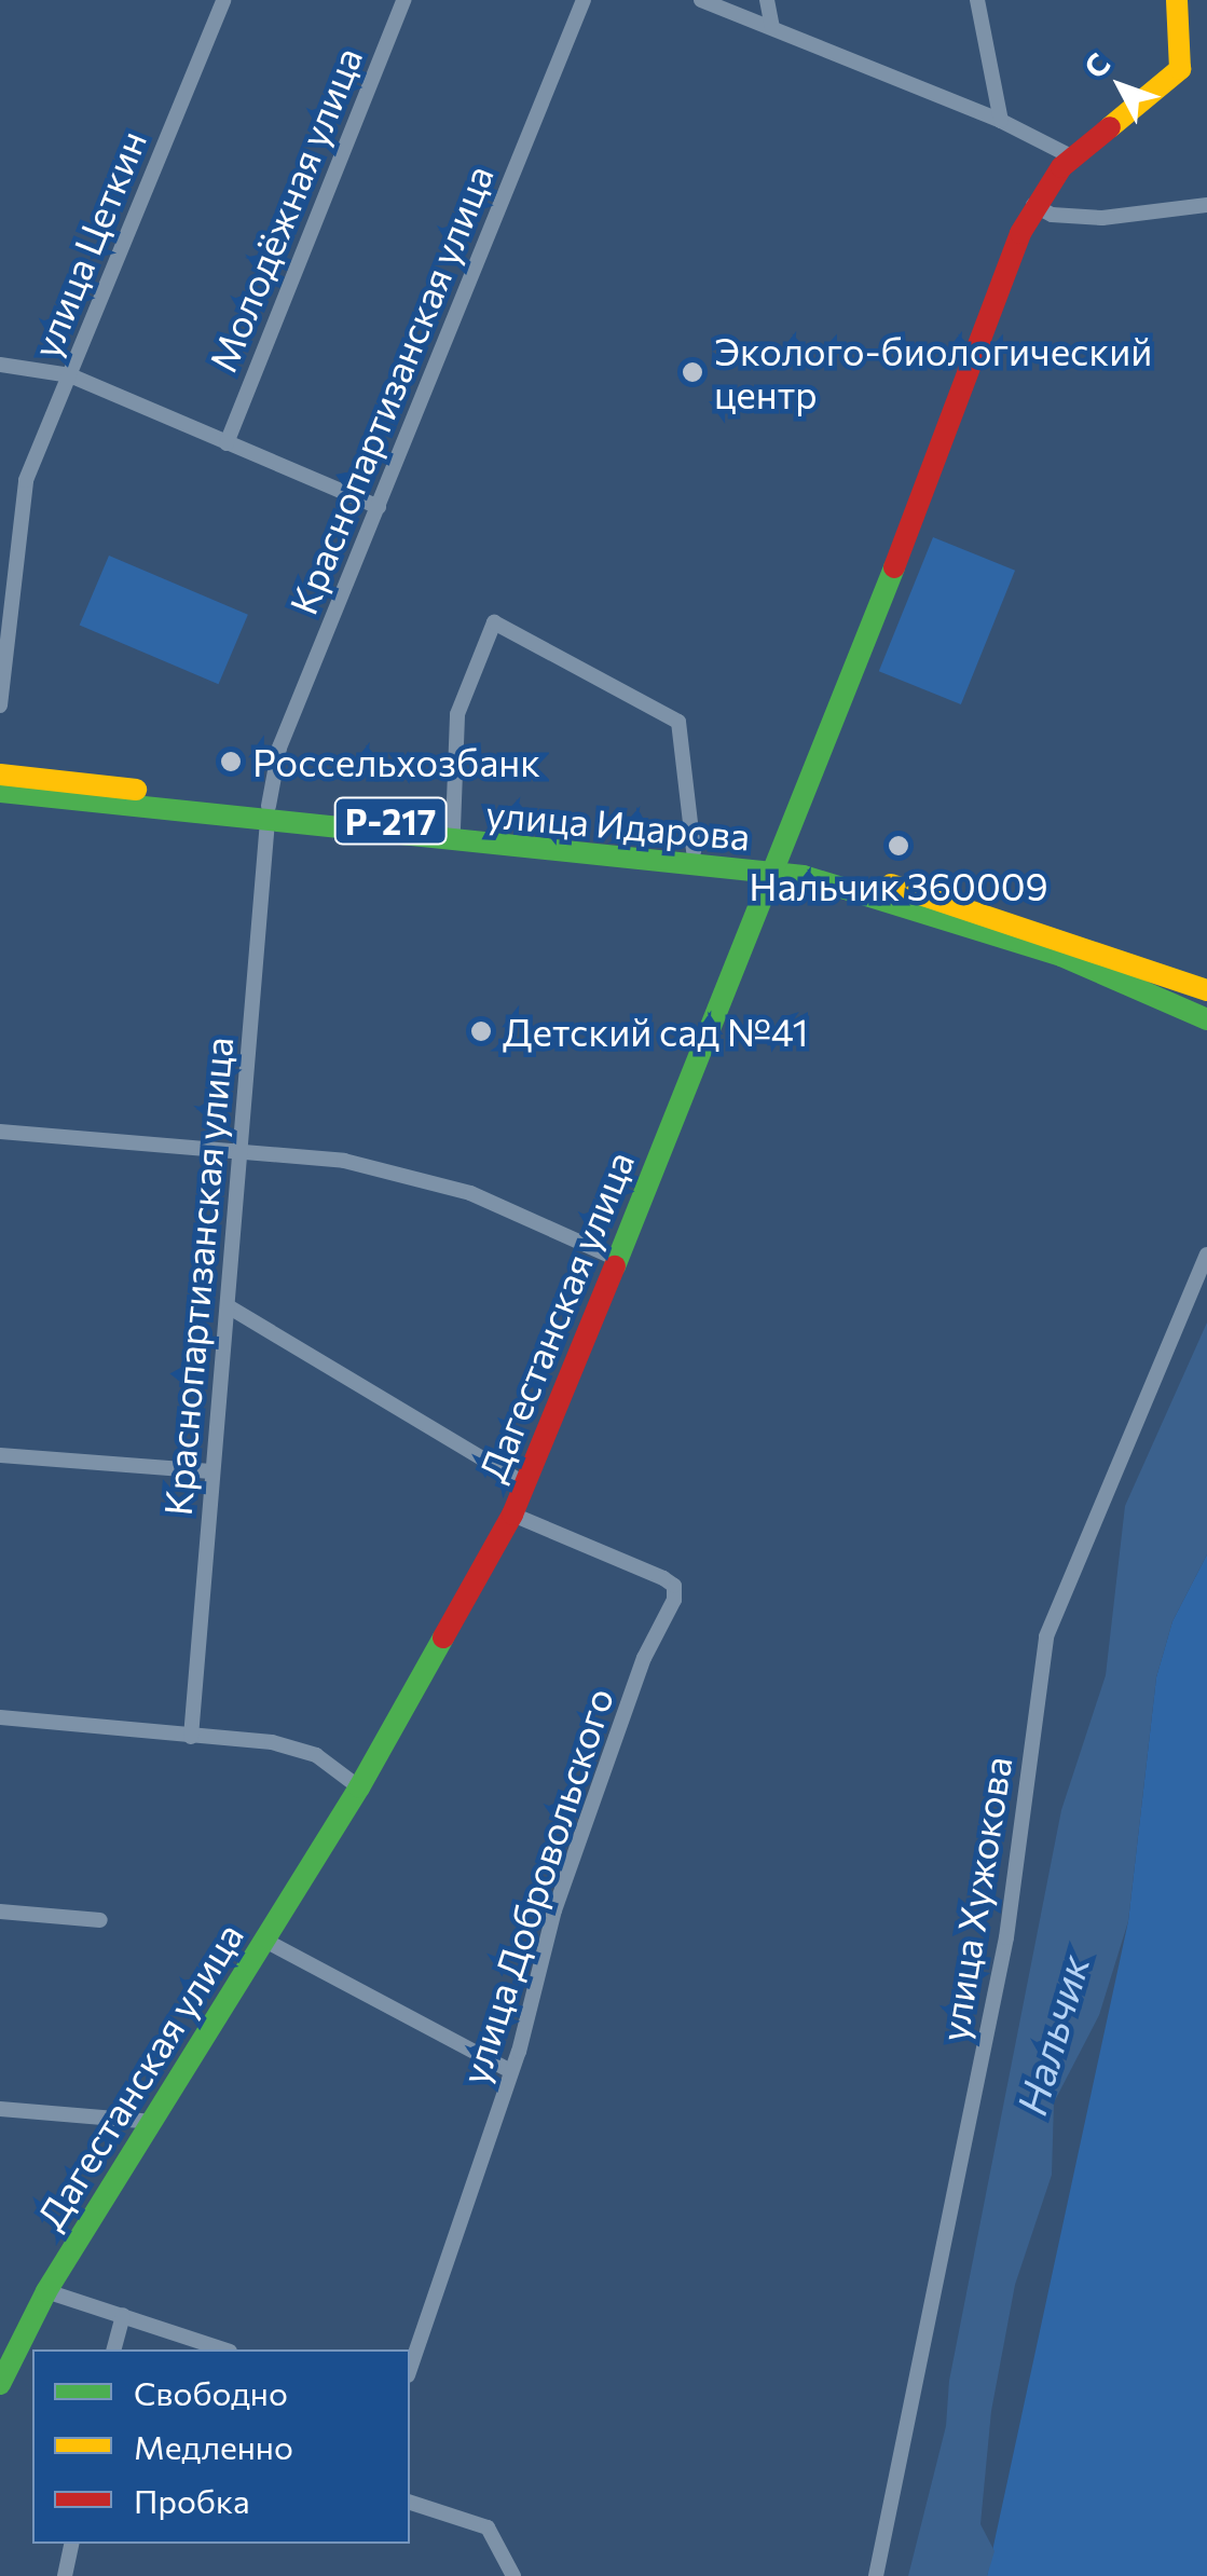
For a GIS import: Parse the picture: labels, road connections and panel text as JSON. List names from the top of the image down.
{
  "streets": {
    "street": [
      "Молодёжная улица",
      "улица Цеткин",
      "Краснопартизанская улица",
      "Р-217",
      "улица Идарова",
      "Дагестанская улица",
      "улица Добровольского",
      "улица Хужокова"
    ]
  },
  "crossings": [
    ["Краснопартизанская улица", "улица Идарова"],
    ["улица Идарова", "Дагестанская улица"],
    ["Дагестанская улица", "улица Добровольского"]
  ],
  "water": ["Нальчик"],
  "places": [
    "Эколого-биологический центр",
    "Россельхозбанк",
    "Нальчик 360009",
    "Детский сад №41"
  ],
  "legend": ["Свободно", "Медленно", "Пробка"],
  "north": "top left"
}
